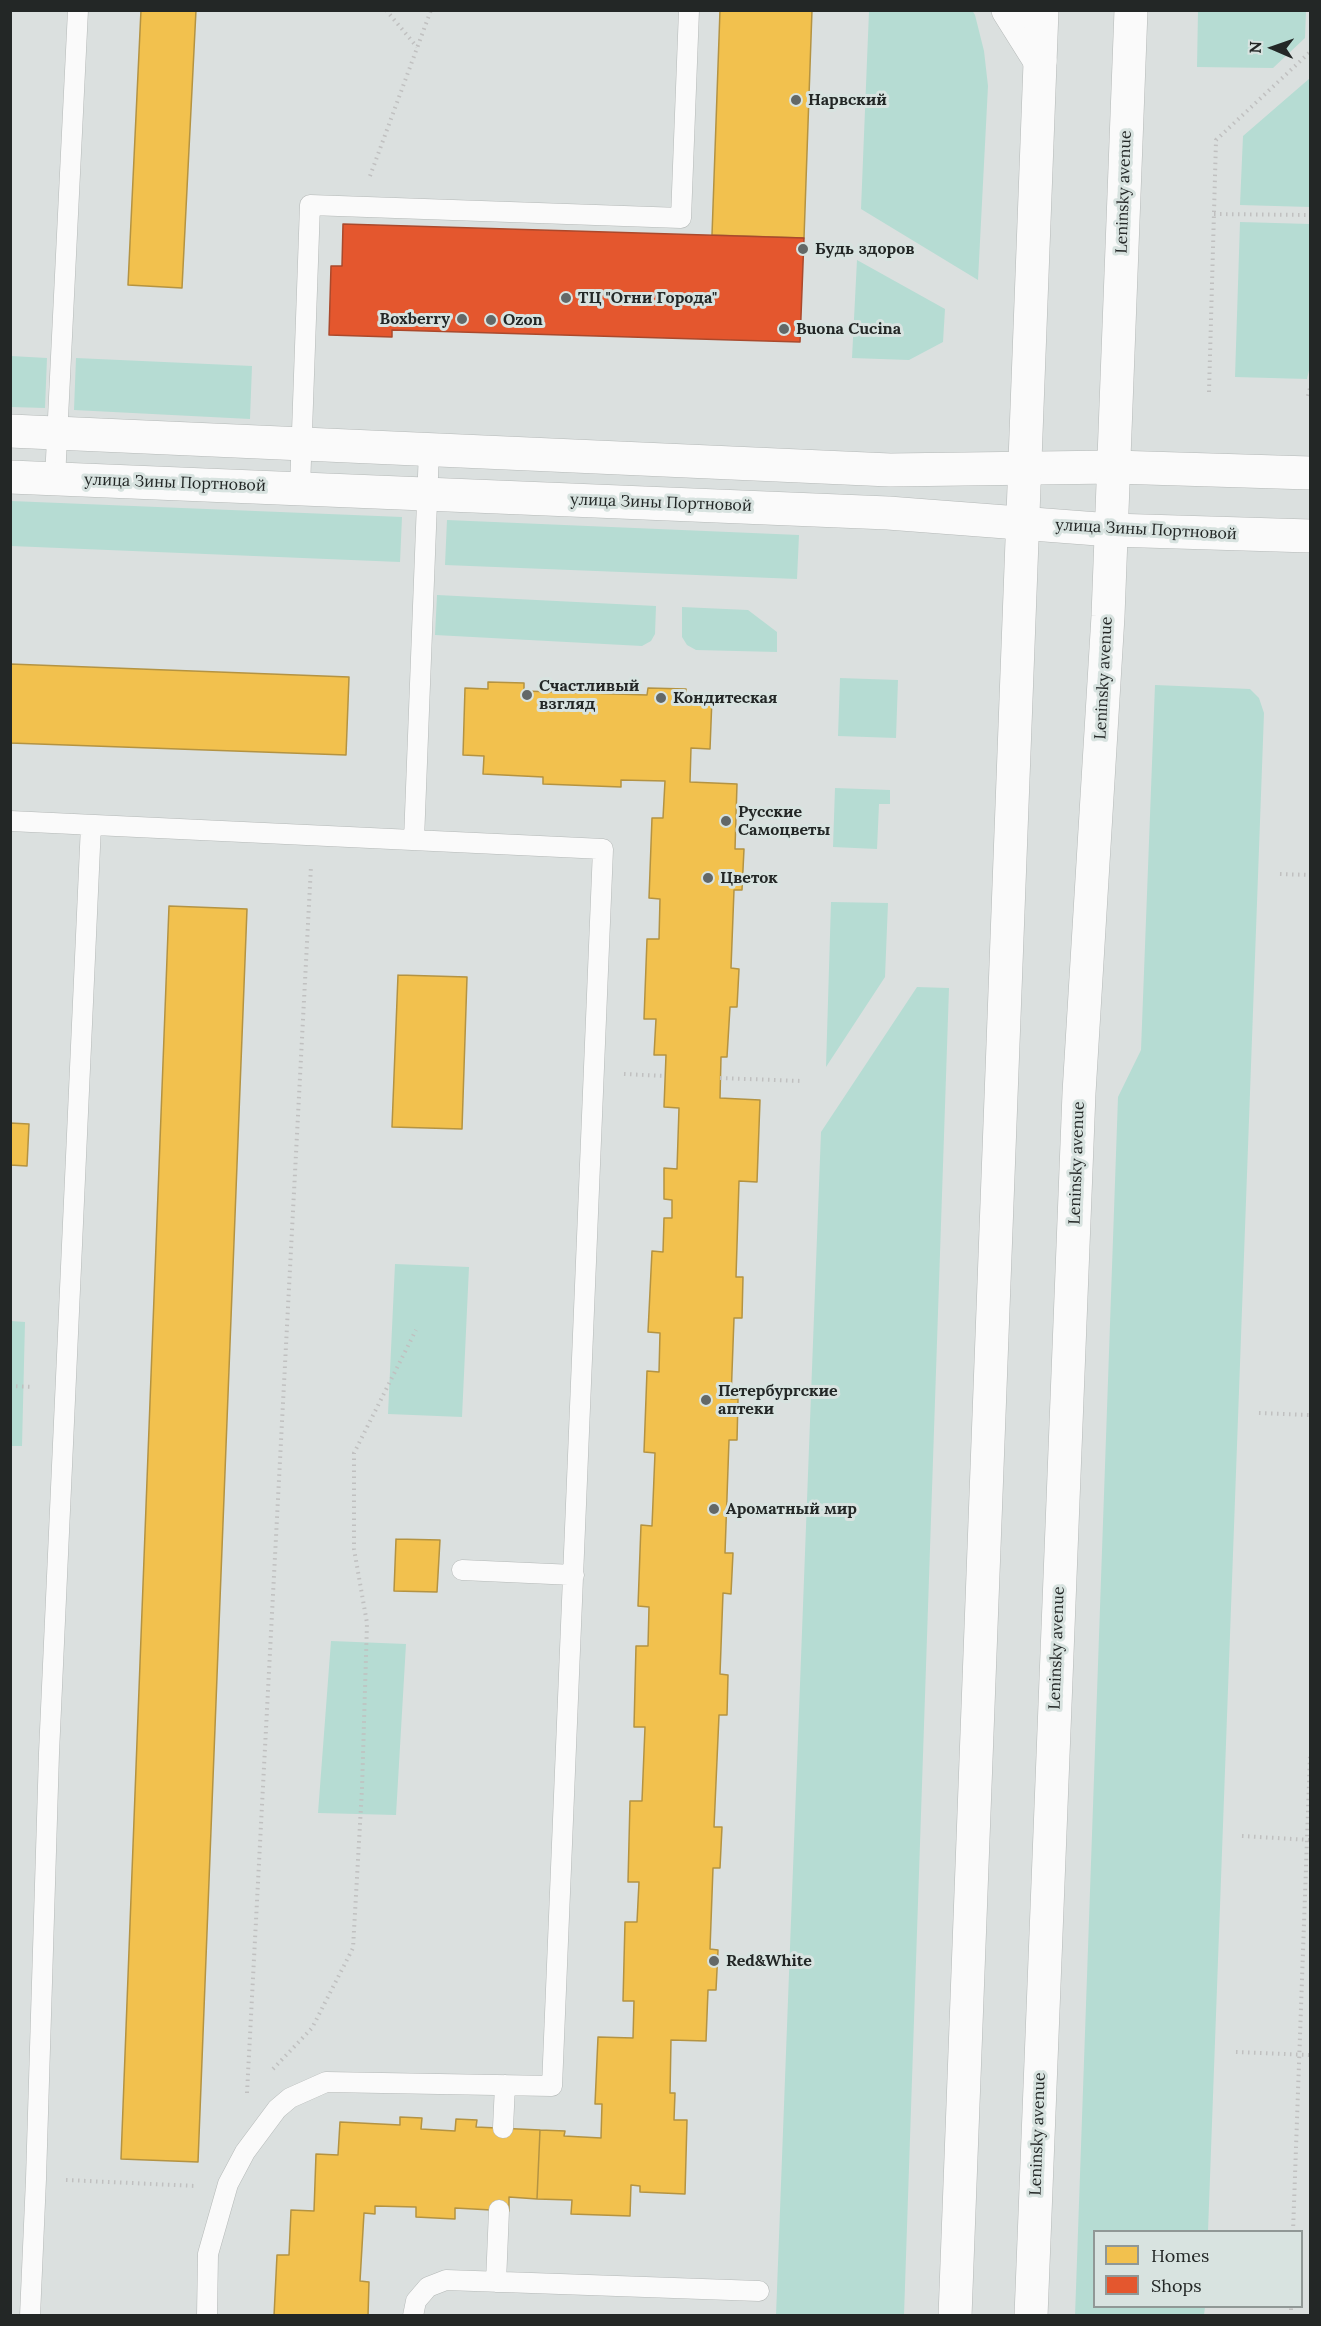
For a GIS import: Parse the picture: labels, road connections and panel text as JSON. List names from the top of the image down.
{
  "streets": {
    "main road": ["Leninsky avenue", "улица Зины Портновой"]
  },
  "crossings": [
    ["Leninsky avenue", "улица Зины Портновой"]
  ],
  "places": [
    "Нарвский",
    "Будь здоров",
    "ТЦ \"Огни Города\"",
    "Boxberry",
    "Ozon",
    "Buona Cucina",
    "Счастливый взгляд",
    "Кондитеская",
    "Русские Самоцветы",
    "Цветок",
    "Петербургские аптеки",
    "Ароматный мир",
    "Red&White"
  ],
  "legend": ["Homes", "Shops"],
  "north": "left"
}
